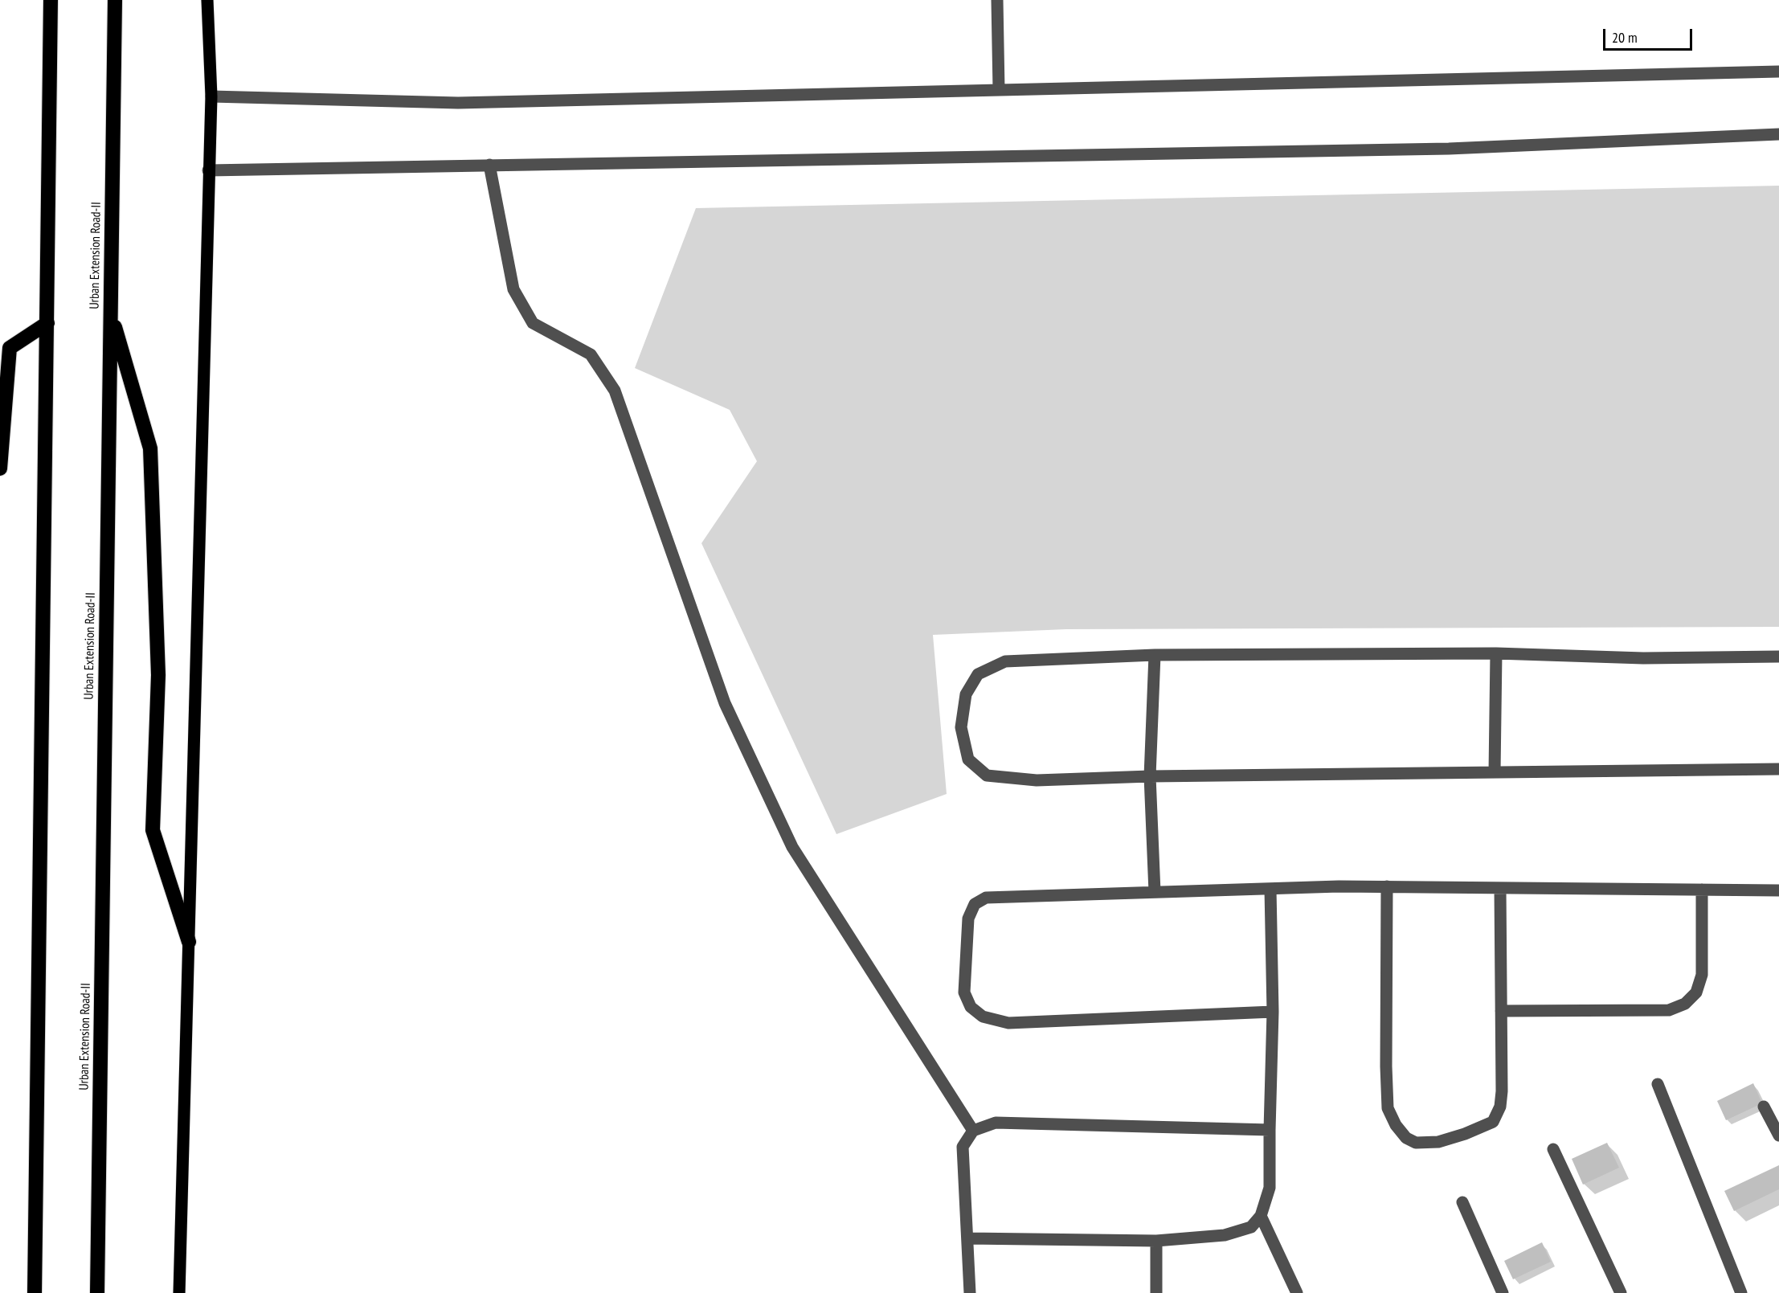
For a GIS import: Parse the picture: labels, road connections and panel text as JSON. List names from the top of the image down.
{
  "streets": {
    "highway": ["Urban Extension Road-II"]
  },
  "scale_bar": "20 m"
}
